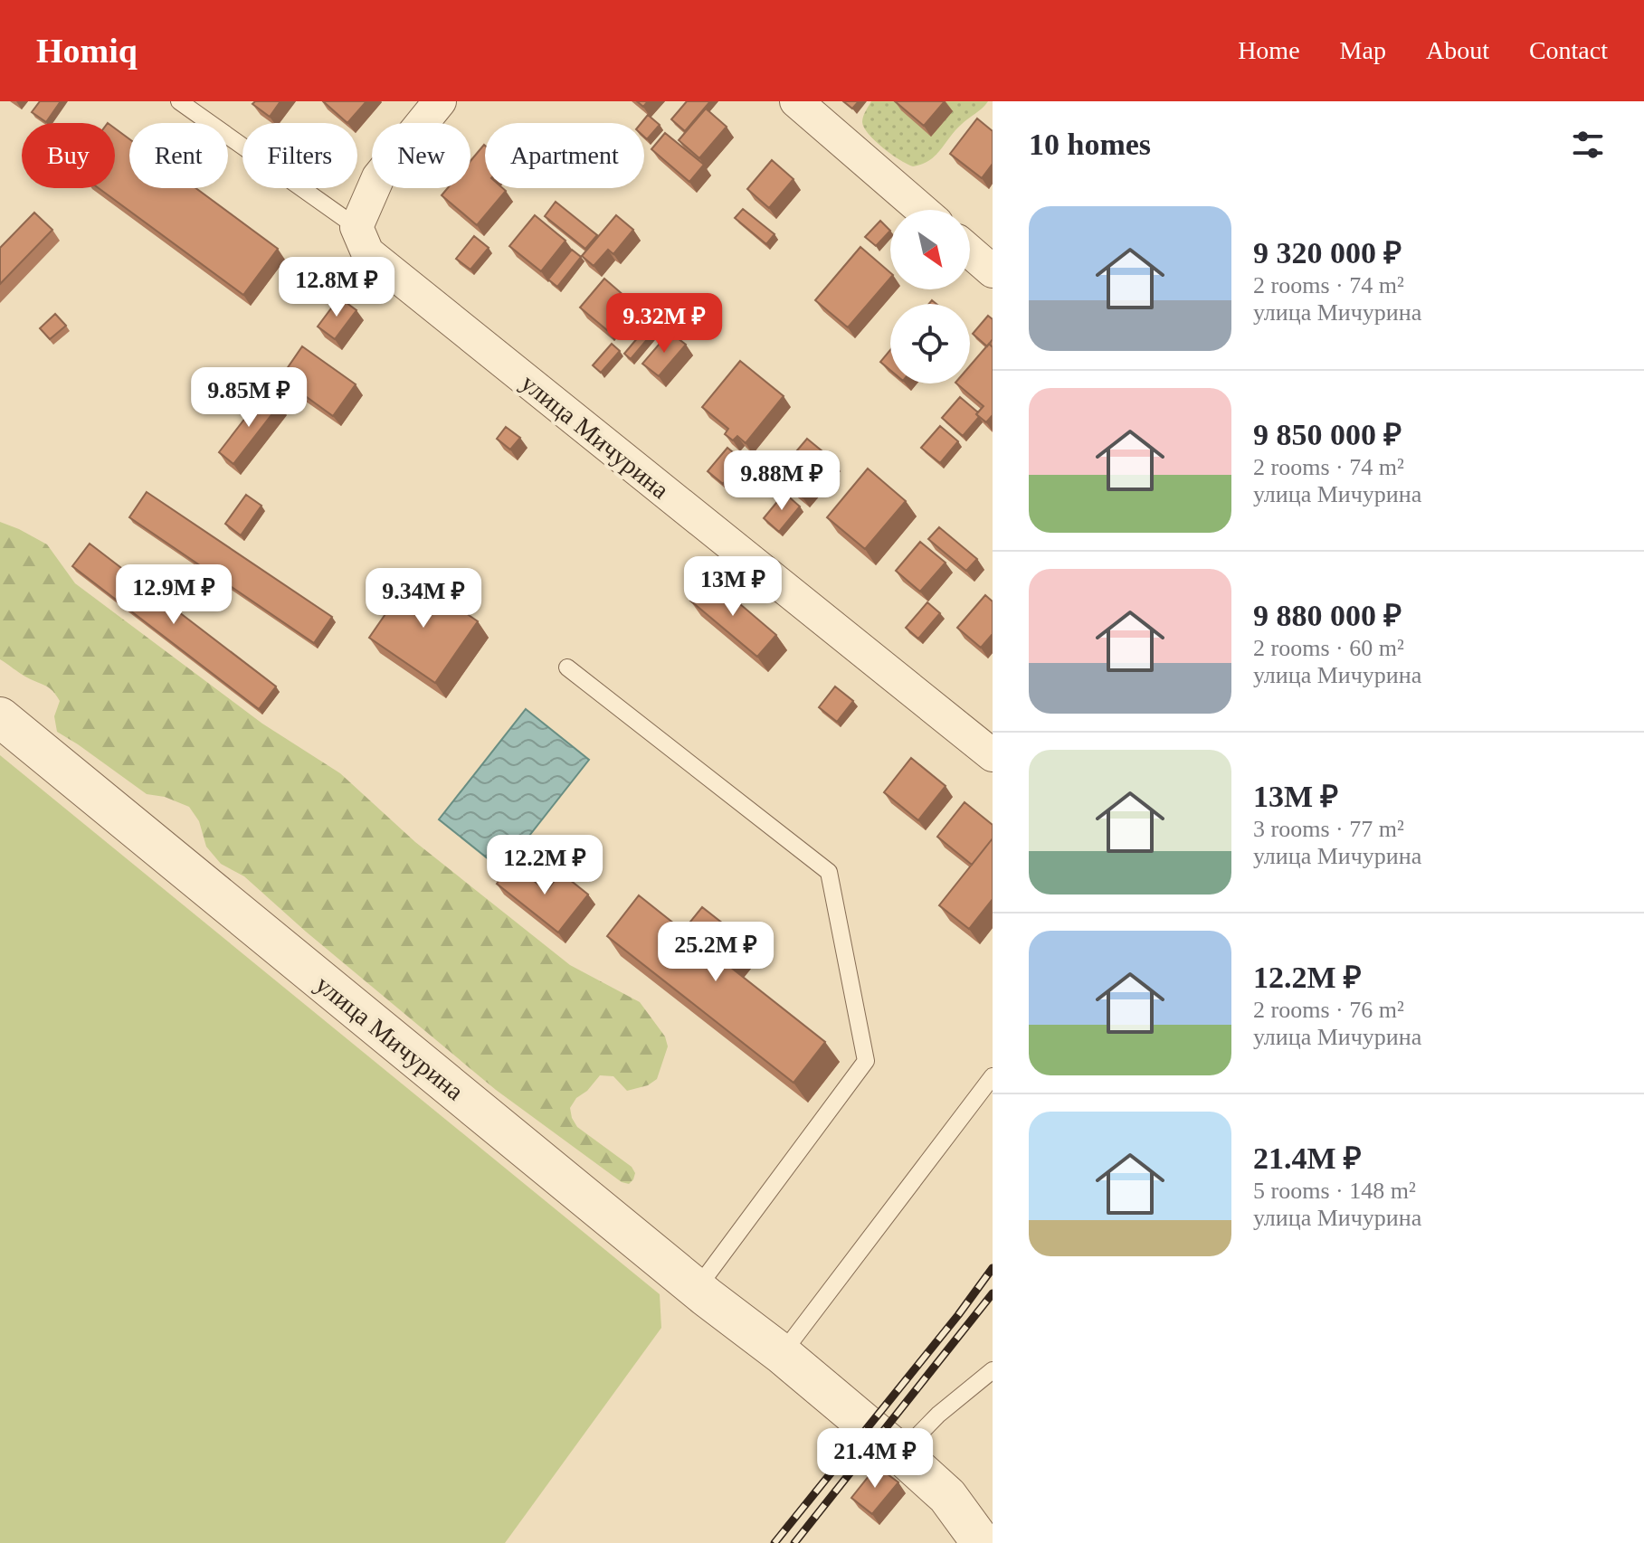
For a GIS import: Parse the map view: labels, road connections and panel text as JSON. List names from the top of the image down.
{
  "streets": {
    "street": ["улица Мичурина"]
  },
  "north": "bottom right",
  "page": {
    "header": "Homiq",
    "nav": [
      "Home",
      "Map",
      "About",
      "Contact"
    ],
    "heading": "10 homes",
    "chip": [
      "Buy",
      "Rent",
      "Filters",
      "New",
      "Apartment"
    ],
    "list": [
      {
        "name": "9 320 000 ₽",
        "note": "2 rooms · 74 m² · улица Мичурина"
      },
      {
        "name": "9 850 000 ₽",
        "note": "2 rooms · 74 m² · улица Мичурина"
      },
      {
        "name": "9 880 000 ₽",
        "note": "2 rooms · 60 m² · улица Мичурина"
      },
      {
        "name": "13M ₽",
        "note": "3 rooms · 77 m² · улица Мичурина"
      },
      {
        "name": "12.2M ₽",
        "note": "2 rooms · 76 m² · улица Мичурина"
      },
      {
        "name": "21.4M ₽",
        "note": "5 rooms · 148 m² · улица Мичурина"
      }
    ],
    "price": [
      "12.8M ₽",
      "9.32M ₽",
      "9.85M ₽",
      "9.88M ₽",
      "13M ₽",
      "12.9M ₽",
      "9.34M ₽",
      "12.2M ₽",
      "25.2M ₽",
      "21.4M ₽"
    ]
  }
}
